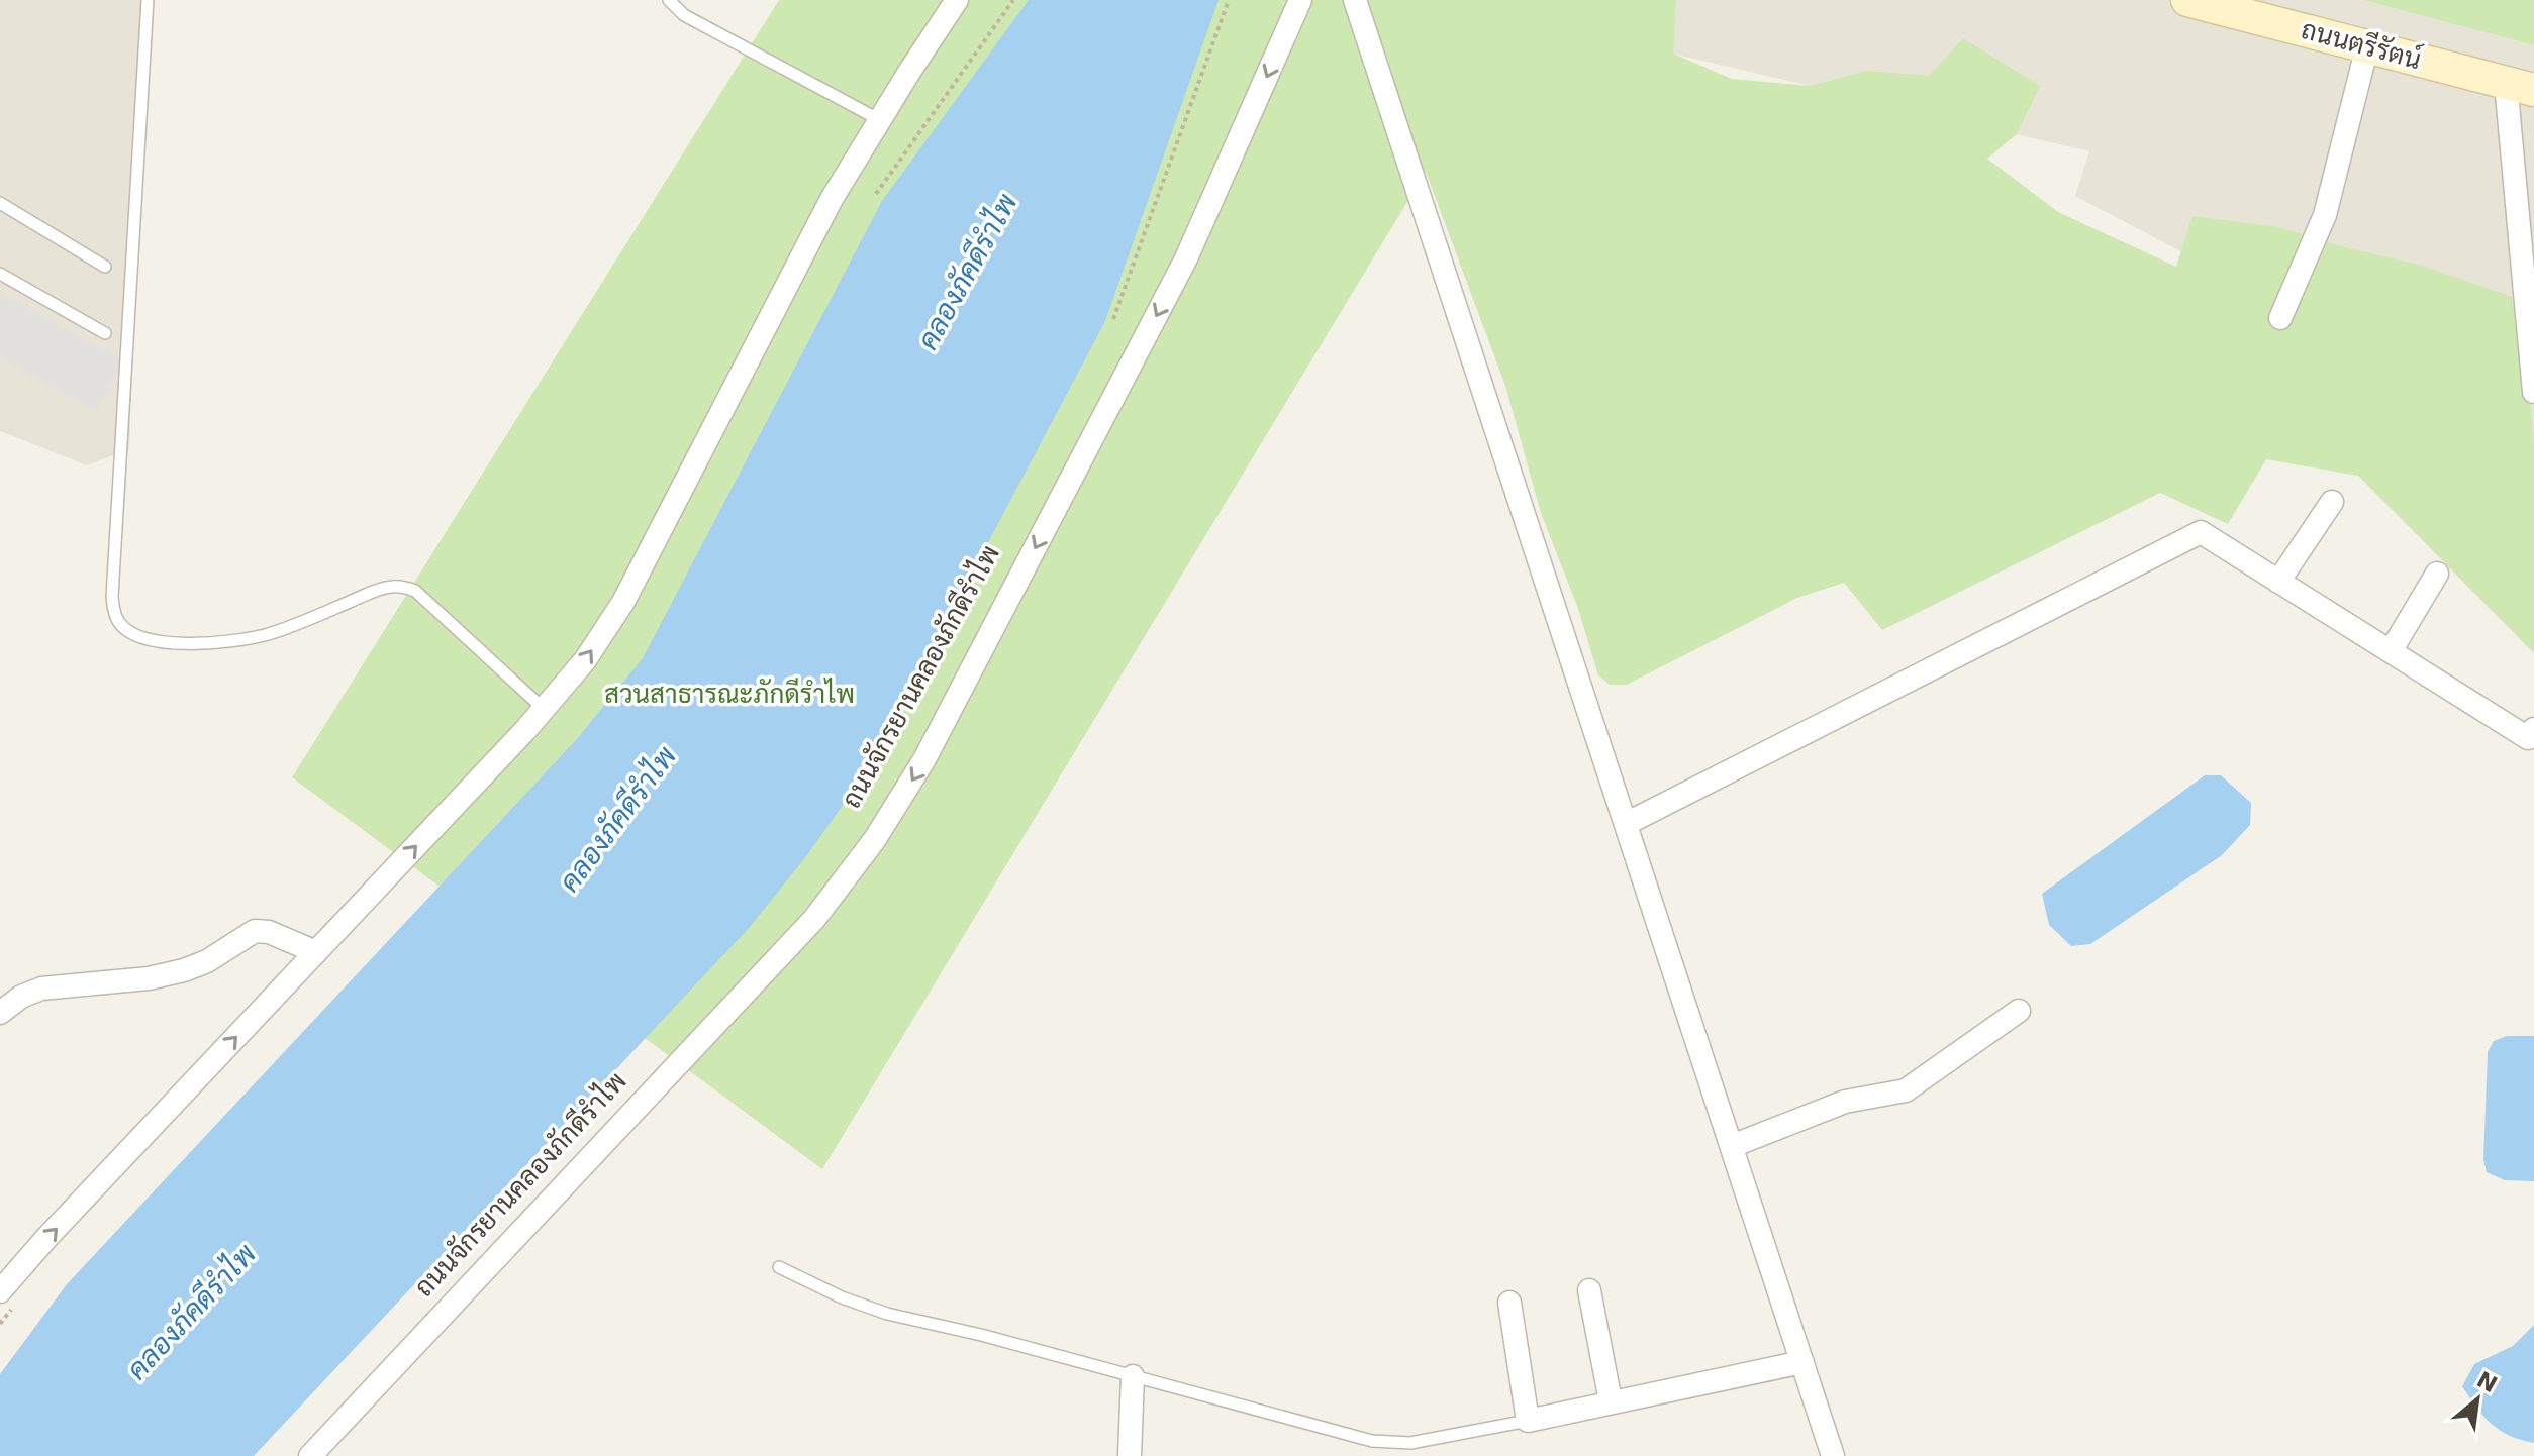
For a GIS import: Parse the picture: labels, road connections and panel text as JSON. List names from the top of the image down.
{
  "streets": {
    "main road": ["ถนนตรีรัตน์"]
  },
  "water": ["คลองภัคดีรำไพ"],
  "parks": ["สวนสาธารณะภักดีรำไพ"],
  "north": "top right"
}
